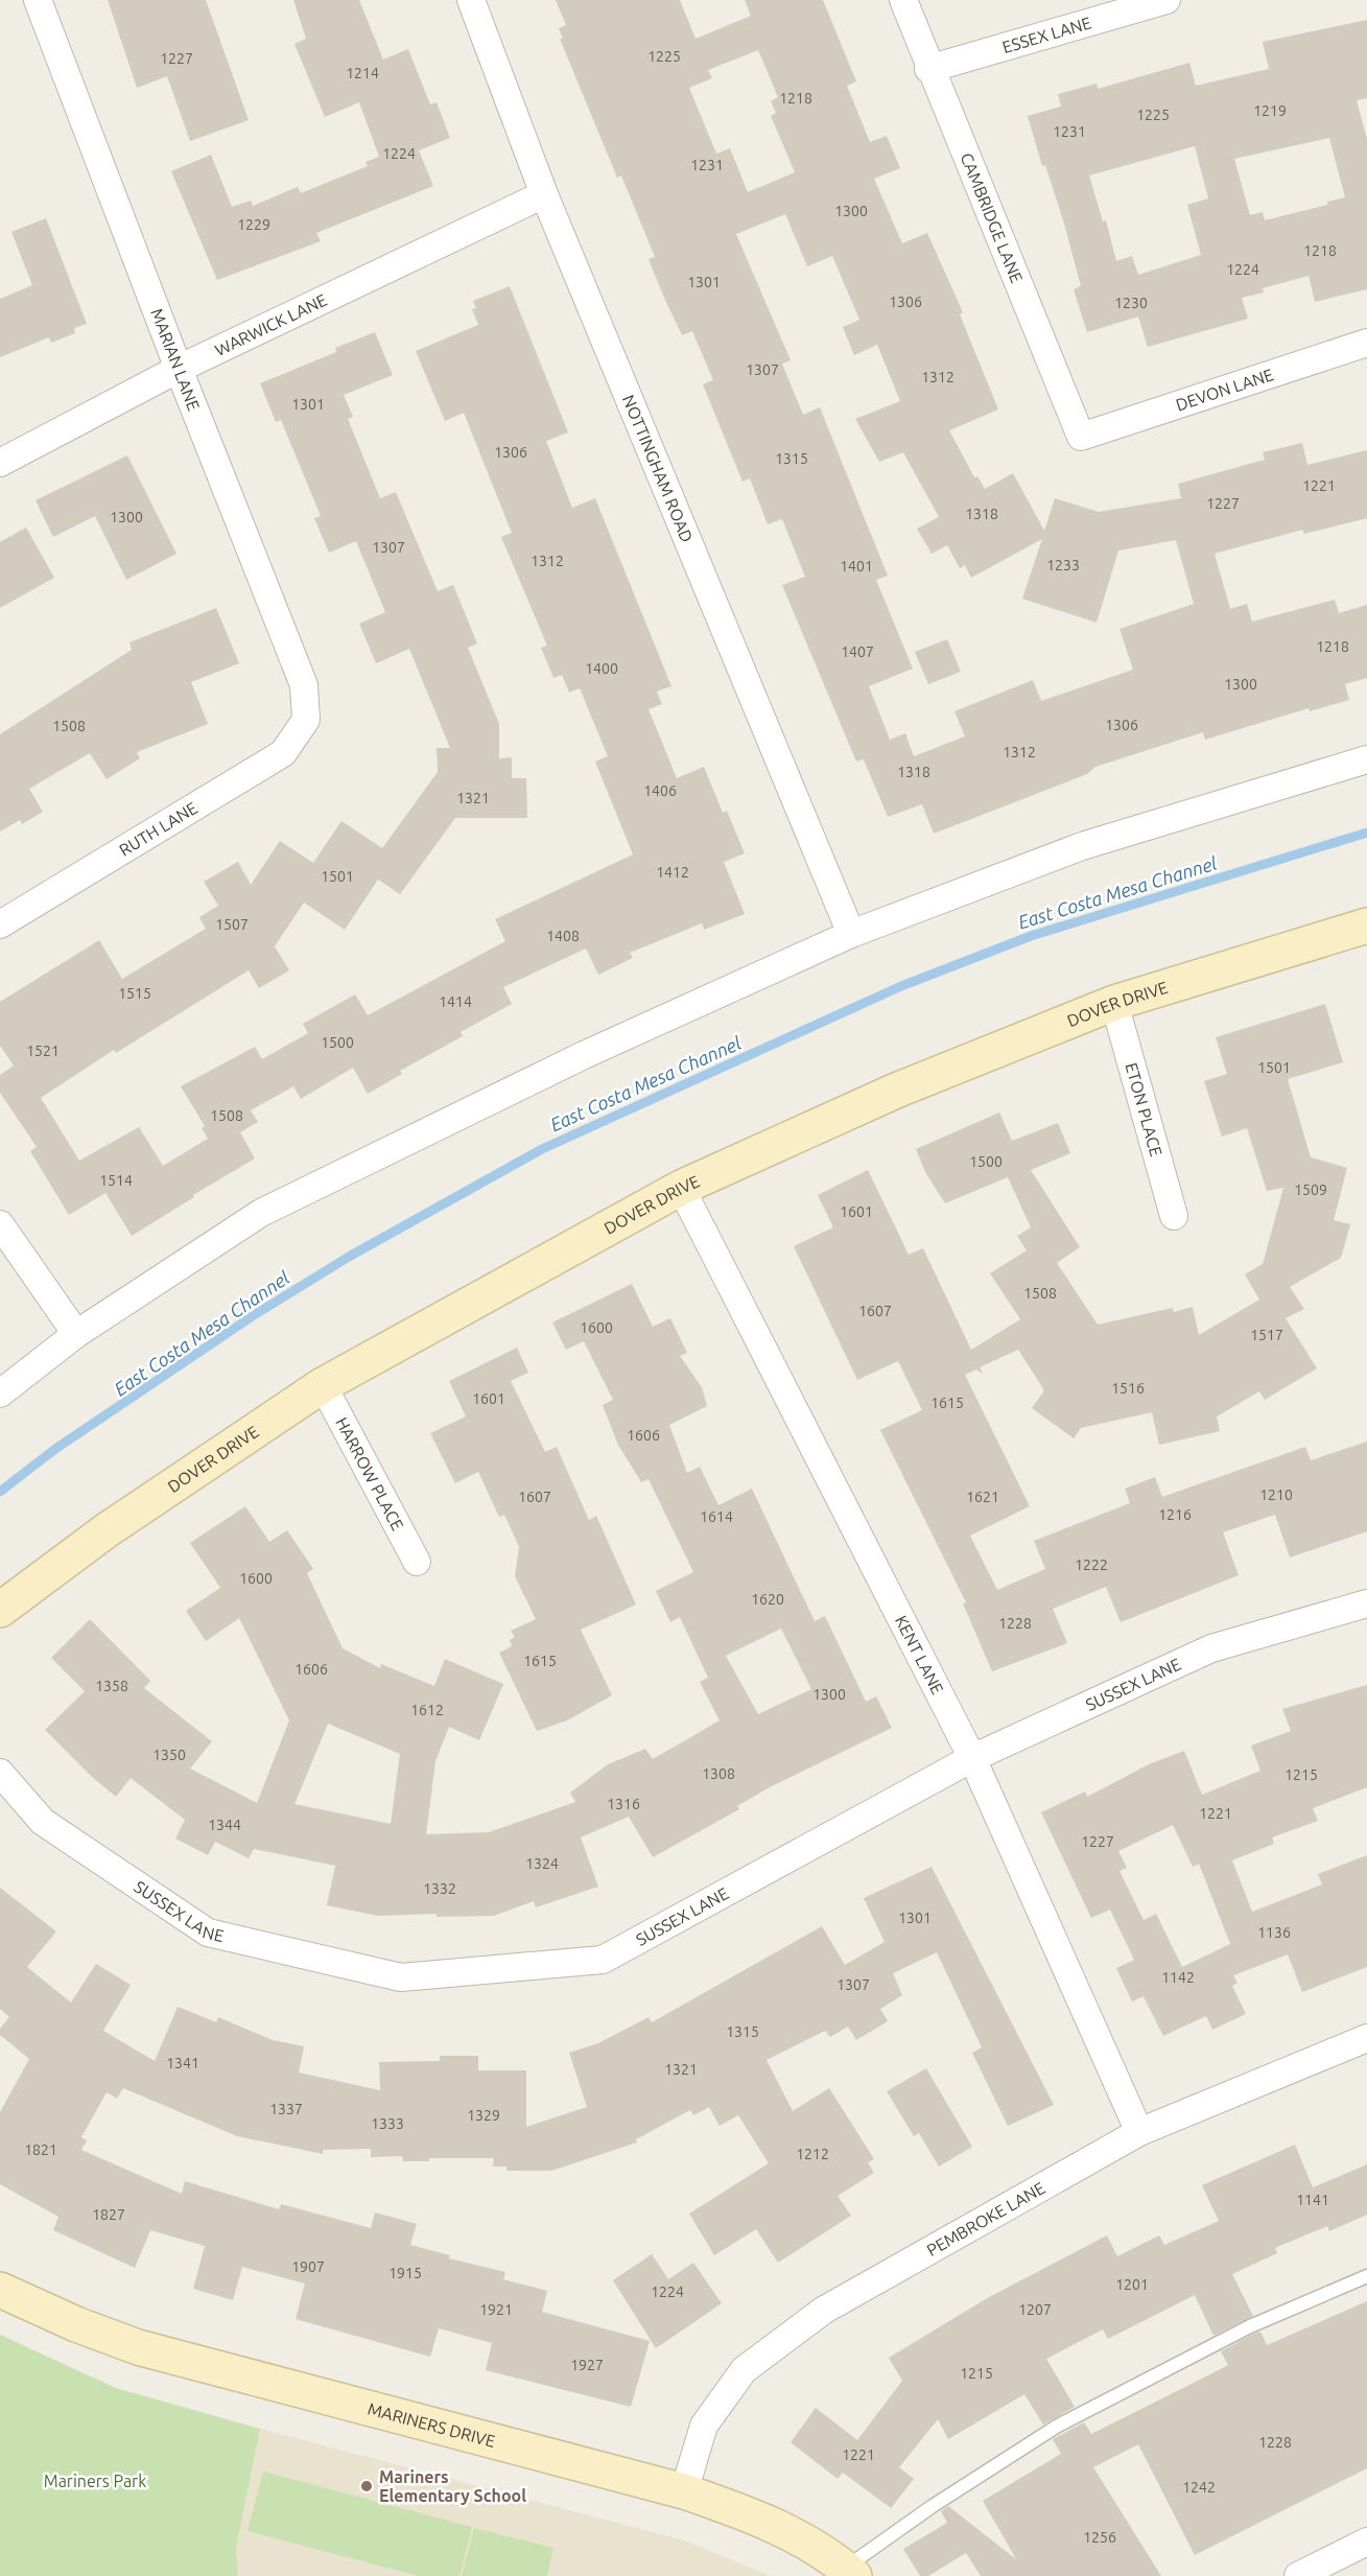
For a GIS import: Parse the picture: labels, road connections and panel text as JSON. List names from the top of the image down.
{
  "streets": {
    "street": [
      "ESSEX LANE",
      "CAMBRIDGE LANE",
      "WARWICK LANE",
      "MARIAN LANE",
      "DEVON LANE",
      "NOTTINGHAM ROAD",
      "RUTH LANE",
      "DOVER DRIVE",
      "ETON PLACE",
      "HARROW PLACE",
      "KENT LANE",
      "SUSSEX LANE",
      "PEMBROKE LANE",
      "MARINERS DRIVE"
    ]
  },
  "crossings": [
    ["ESSEX LANE", "CAMBRIDGE LANE"],
    ["CAMBRIDGE LANE", "DEVON LANE"],
    ["WARWICK LANE", "MARIAN LANE"],
    ["WARWICK LANE", "NOTTINGHAM ROAD"],
    ["MARIAN LANE", "RUTH LANE"],
    ["DOVER DRIVE", "ETON PLACE"],
    ["DOVER DRIVE", "HARROW PLACE"],
    ["DOVER DRIVE", "KENT LANE"],
    ["KENT LANE", "SUSSEX LANE"],
    ["KENT LANE", "PEMBROKE LANE"],
    ["PEMBROKE LANE", "MARINERS DRIVE"]
  ],
  "water": ["East Costa Mesa Channel"],
  "parks": ["Mariners Park"],
  "places": ["Mariners Elementary School"],
  "house_numbers": [
    "1225",
    "1227",
    "1214",
    "1218",
    "1219",
    "1225",
    "1231",
    "1224",
    "1231",
    "1300",
    "1229",
    "1218",
    "1224",
    "1301",
    "1306",
    "1230",
    "1307",
    "1312",
    "1301",
    "1306",
    "1315",
    "1221",
    "1227",
    "1318",
    "1300",
    "1307",
    "1312",
    "1233",
    "1401",
    "1218",
    "1407",
    "1400",
    "1300",
    "1306",
    "1508",
    "1312",
    "1318",
    "1406",
    "1321",
    "1412",
    "1501",
    "1507",
    "1408",
    "1515",
    "1414",
    "1500",
    "1521",
    "1501",
    "1508",
    "1500",
    "1514",
    "1509",
    "1601",
    "1508",
    "1607",
    "1600",
    "1517",
    "1516",
    "1601",
    "1615",
    "1606",
    "1210",
    "1607",
    "1621",
    "1216",
    "1614",
    "1222",
    "1600",
    "1620",
    "1228",
    "1615",
    "1606",
    "1358",
    "1300",
    "1612",
    "1350",
    "1308",
    "1215",
    "1316",
    "1221",
    "1344",
    "1227",
    "1324",
    "1332",
    "1301",
    "1136",
    "1142",
    "1307",
    "1315",
    "1341",
    "1321",
    "1337",
    "1329",
    "1333",
    "1821",
    "1212",
    "1141",
    "1827",
    "1907",
    "1915",
    "1201",
    "1224",
    "1921",
    "1207",
    "1927",
    "1215",
    "1228",
    "1221",
    "1242",
    "1256"
  ]
}
